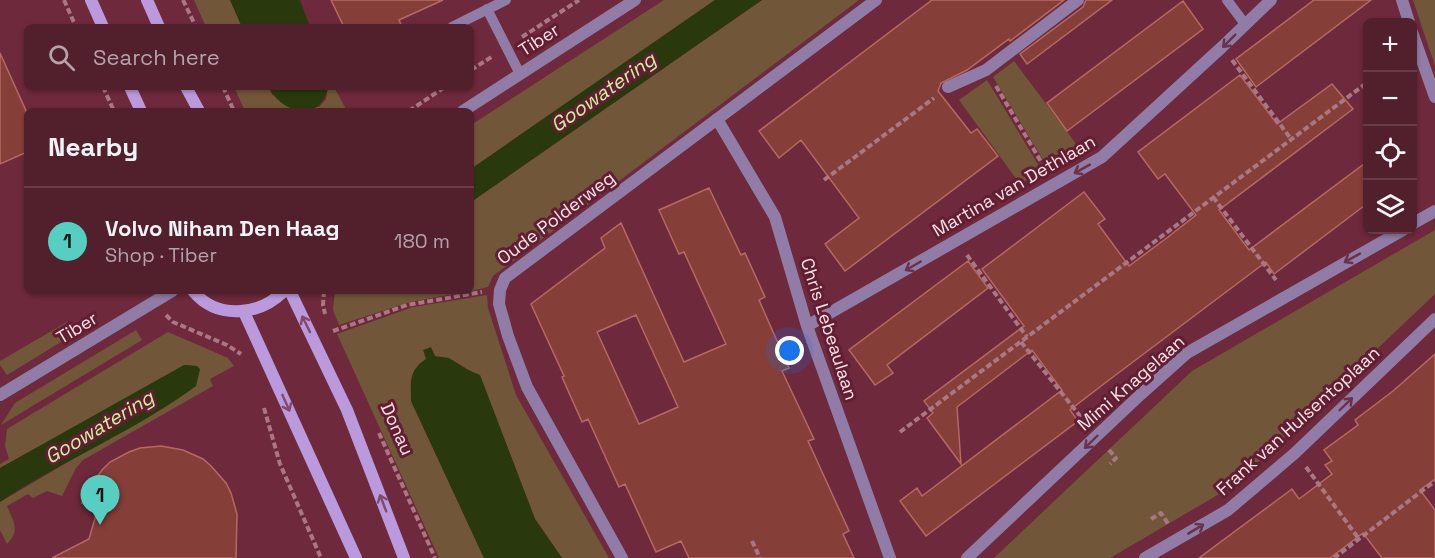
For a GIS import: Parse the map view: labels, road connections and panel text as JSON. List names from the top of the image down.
{
  "streets": {
    "street": [
      "Tiber",
      "Martina van Dethlaan",
      "Oude Polderweg",
      "Chris Lebeaulaan",
      "Mimi Knagelaan",
      "Frank van Hulsentoplaan"
    ],
    "path": ["Donau"]
  },
  "crossings": [
    ["Martina van Dethlaan", "Chris Lebeaulaan"],
    ["Oude Polderweg", "Chris Lebeaulaan"]
  ],
  "one_way": ["Martina van Dethlaan", "Mimi Knagelaan", "Frank van Hulsentoplaan"],
  "water": ["Goowatering"],
  "page": {
    "map_buttons": ["+", "−"],
    "search": "Search here",
    "heading": "Nearby",
    "list": [
      {
        "mark": "1",
        "name": "Volvo Niham Den Haag",
        "note": "Shop · Tiber",
        "value": "180 m"
      }
    ],
    "pins": "1"
  }
}
